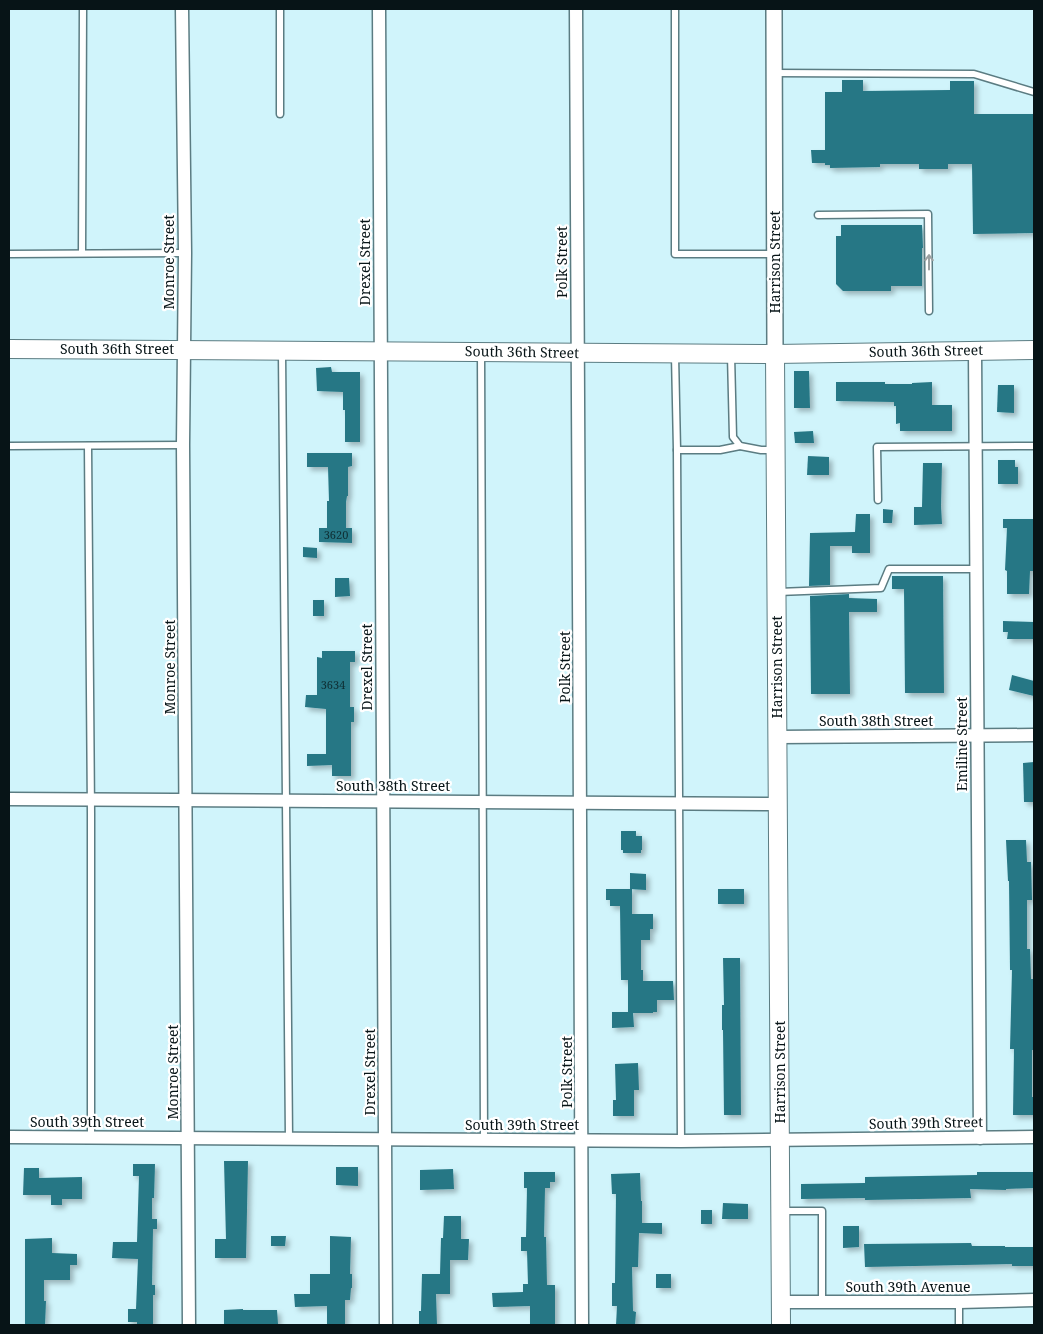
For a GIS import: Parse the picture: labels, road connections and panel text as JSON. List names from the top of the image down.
{
  "streets": {
    "main road": ["Harrison Street", "South 36th Street"],
    "street": [
      "Monroe Street",
      "Drexel Street",
      "Polk Street",
      "South 38th Street",
      "Emiline Street",
      "South 39th Street",
      "South 39th Avenue"
    ]
  },
  "crossings": [
    ["Monroe Street", "South 36th Street"],
    ["Monroe Street", "South 38th Street"],
    ["Monroe Street", "South 39th Street"],
    ["Drexel Street", "South 36th Street"],
    ["Drexel Street", "South 38th Street"],
    ["Drexel Street", "South 39th Street"],
    ["Polk Street", "South 36th Street"],
    ["Polk Street", "South 38th Street"],
    ["Polk Street", "South 39th Street"],
    ["Harrison Street", "South 36th Street"],
    ["Harrison Street", "South 38th Street"],
    ["Harrison Street", "South 39th Street"],
    ["Harrison Street", "South 39th Avenue"],
    ["South 36th Street", "Emiline Street"],
    ["South 38th Street", "Emiline Street"],
    ["Emiline Street", "South 39th Street"]
  ],
  "house_numbers": ["3620", "3634"]
}
